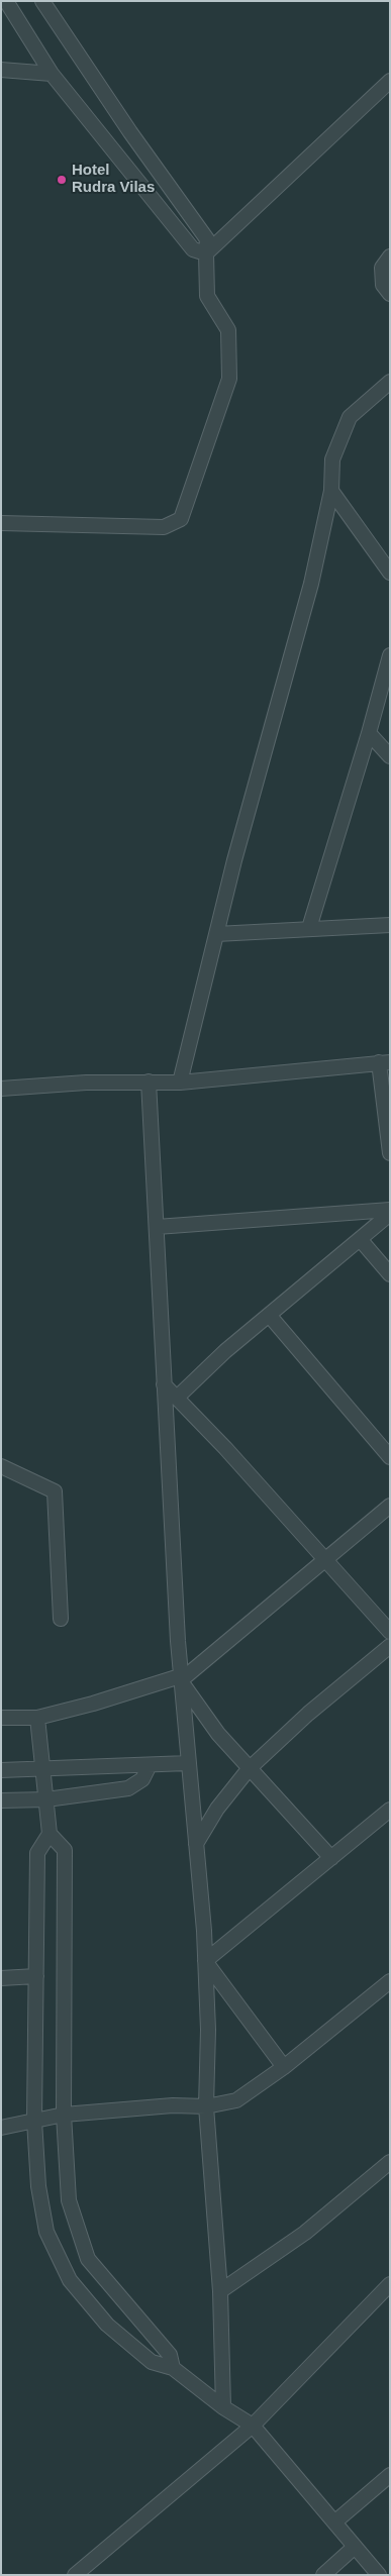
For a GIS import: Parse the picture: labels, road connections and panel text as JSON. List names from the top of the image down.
{
  "places": ["Hotel Rudra Vilas"]
}
